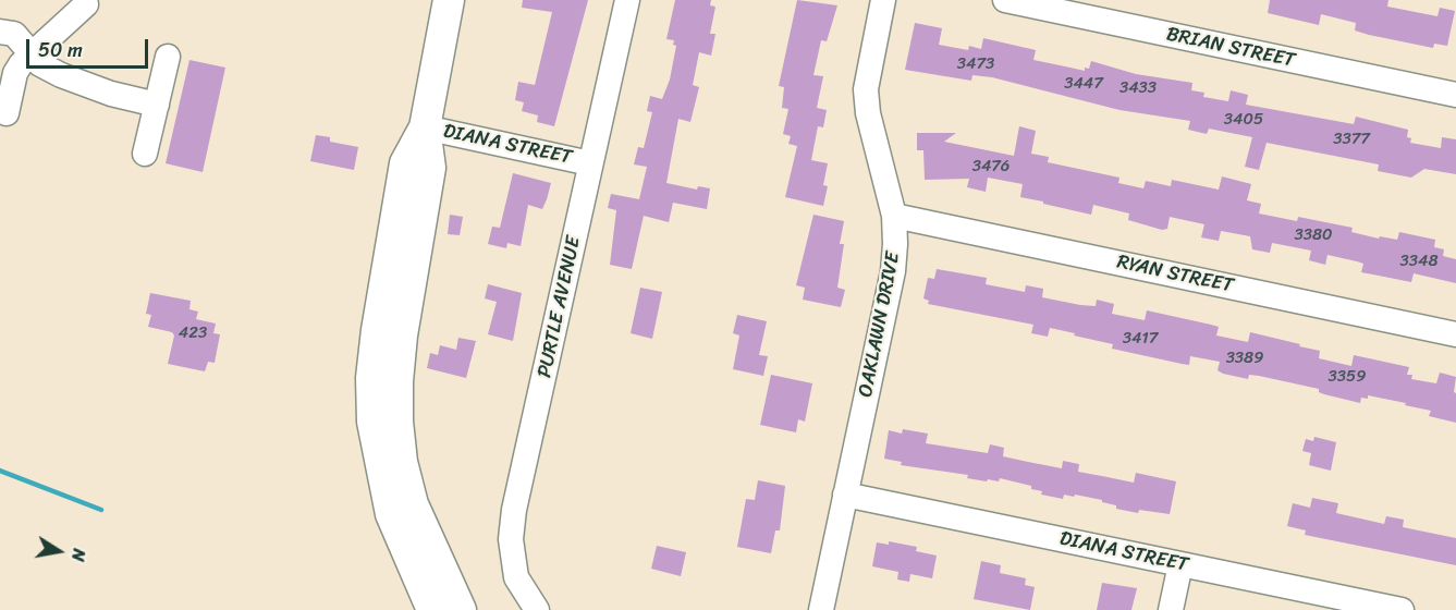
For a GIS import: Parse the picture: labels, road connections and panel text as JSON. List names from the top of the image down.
{
  "streets": {
    "street": [
      "BRIAN STREET",
      "DIANA STREET",
      "RYAN STREET",
      "PURTLE AVENUE",
      "OAKLAWN DRIVE"
    ]
  },
  "crossings": [
    ["DIANA STREET", "PURTLE AVENUE"],
    ["DIANA STREET", "OAKLAWN DRIVE"],
    ["RYAN STREET", "OAKLAWN DRIVE"]
  ],
  "house_numbers": [
    "3473",
    "3447",
    "3433",
    "3405",
    "3377",
    "3476",
    "3380",
    "3348",
    "423",
    "3417",
    "3389",
    "3359"
  ],
  "scale_bar": "50 m",
  "north": "right"
}
